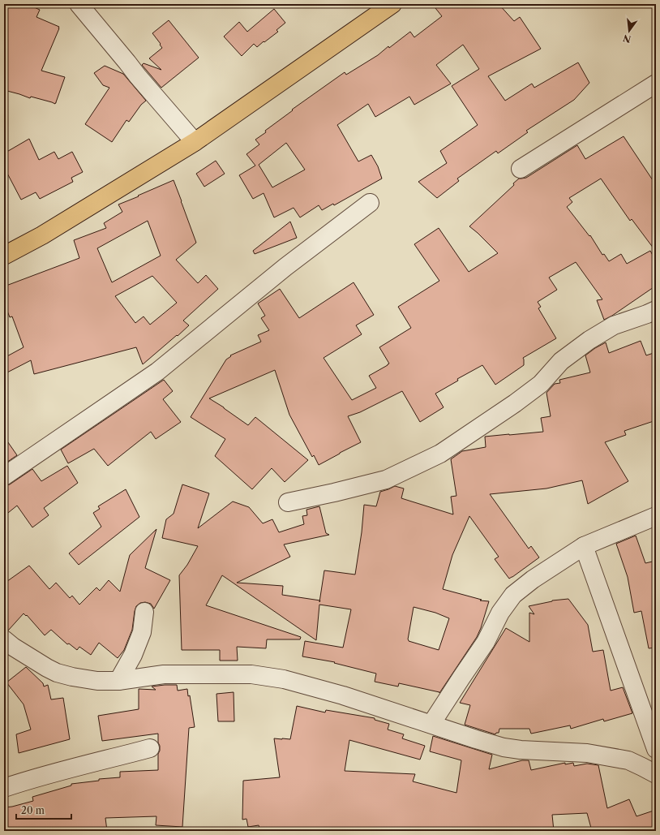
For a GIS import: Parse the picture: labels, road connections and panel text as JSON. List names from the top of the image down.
{
  "scale_bar": "20 m",
  "north": "bottom"
}
